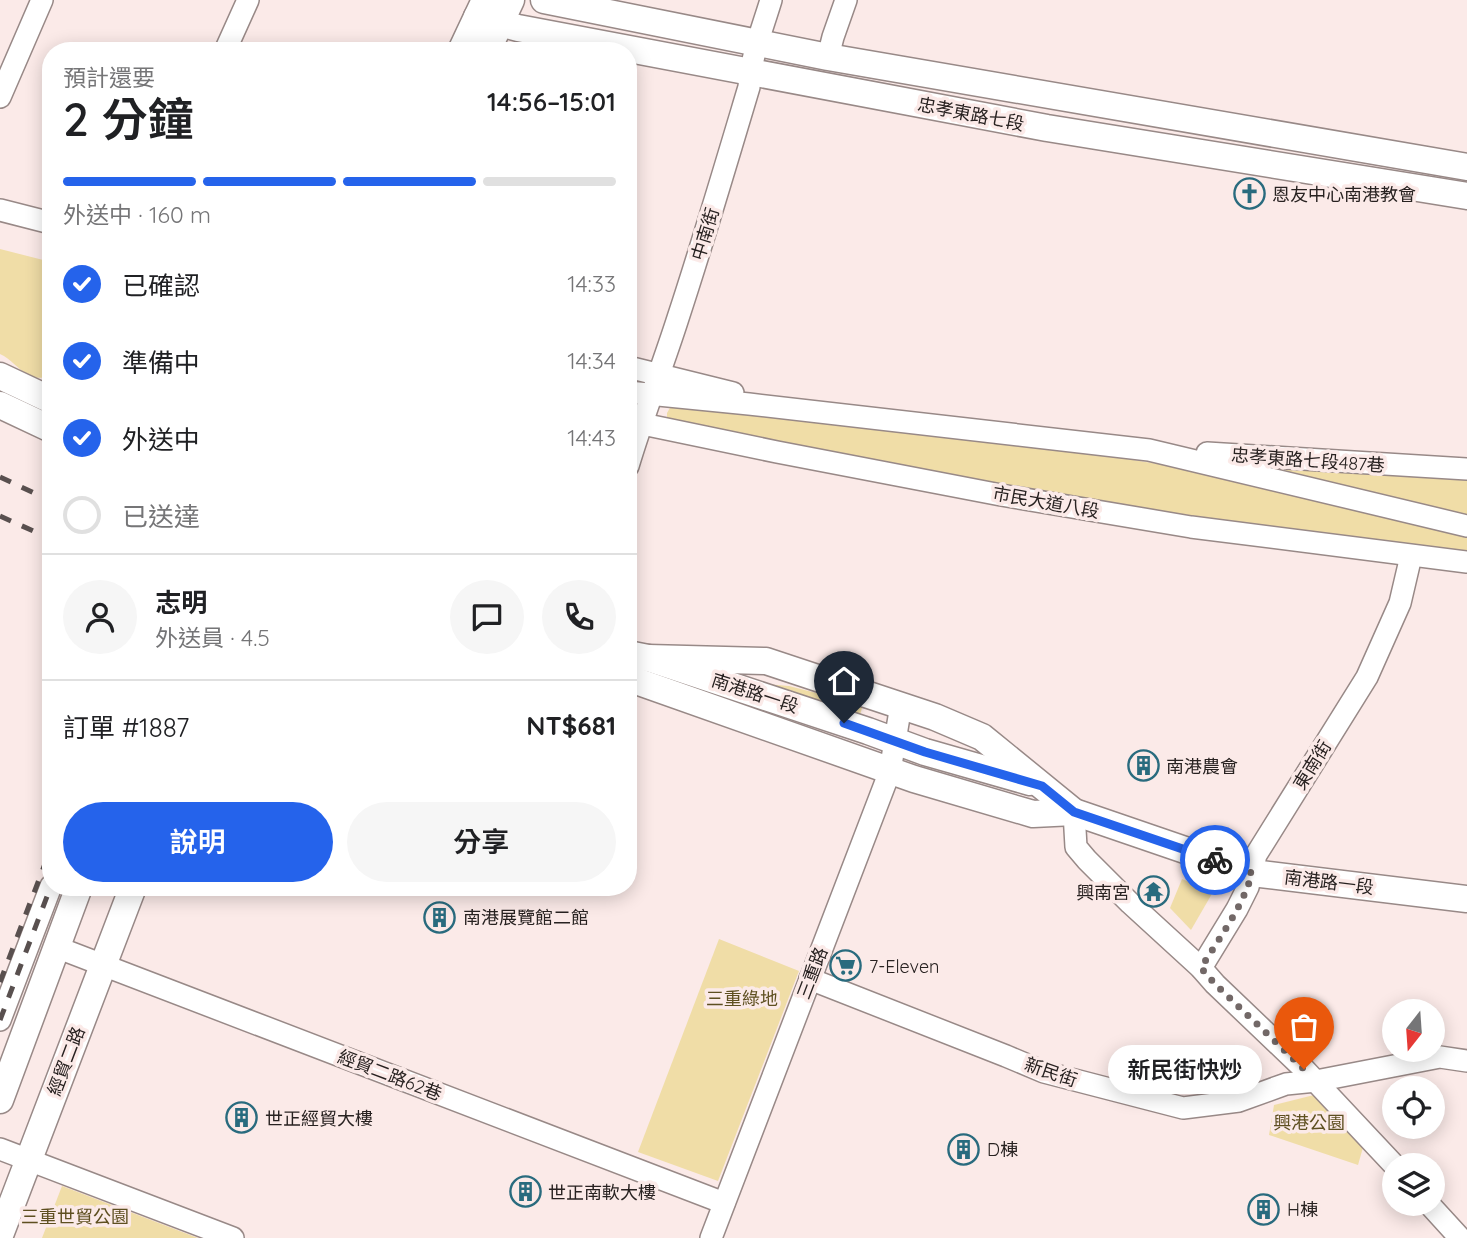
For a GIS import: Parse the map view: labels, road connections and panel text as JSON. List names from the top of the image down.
{
  "streets": {
    "main road": ["忠孝東路七段", "南港路一段", "經貿二路"],
    "street": [
      "中南街",
      "忠孝東路七段487巷",
      "市民大道八段",
      "東南街",
      "三重路",
      "新民街",
      "經貿二路62巷"
    ]
  },
  "crossings": [
    ["忠孝東路七段", "中南街"],
    ["市民大道八段", "東南街"],
    ["南港路一段", "東南街"],
    ["南港路一段", "三重路"],
    ["三重路", "新民街"],
    ["三重路", "經貿二路62巷"],
    ["經貿二路", "經貿二路62巷"]
  ],
  "parks": ["三重綠地", "興港公園", "三重世貿公園"],
  "places": {
    "church": ["恩友中心南港教會"],
    "building": [
      "南港農會",
      "南港展覽館二館",
      "世正經貿大樓",
      "D棟",
      "世正南軟大樓",
      "H棟"
    ],
    "temple": ["興南宮"],
    "supermarket": ["7-Eleven"],
    "other": ["新民街快炒"]
  },
  "north": "bottom",
  "page": {
    "heading": ["2 分鐘", "預計還要", "14:56–15:01"],
    "panel": [
      "志明",
      "外送員 · 4.5",
      "訂單 #1887",
      "NT$681"
    ],
    "bar": "外送中 · 160 m",
    "list": [
      ["已確認", "14:33"],
      ["準備中", "14:34"],
      ["外送中", "14:43"],
      "已送達"
    ],
    "buttons": ["說明", "分享"],
    "bubble": "新民街快炒"
  }
}
